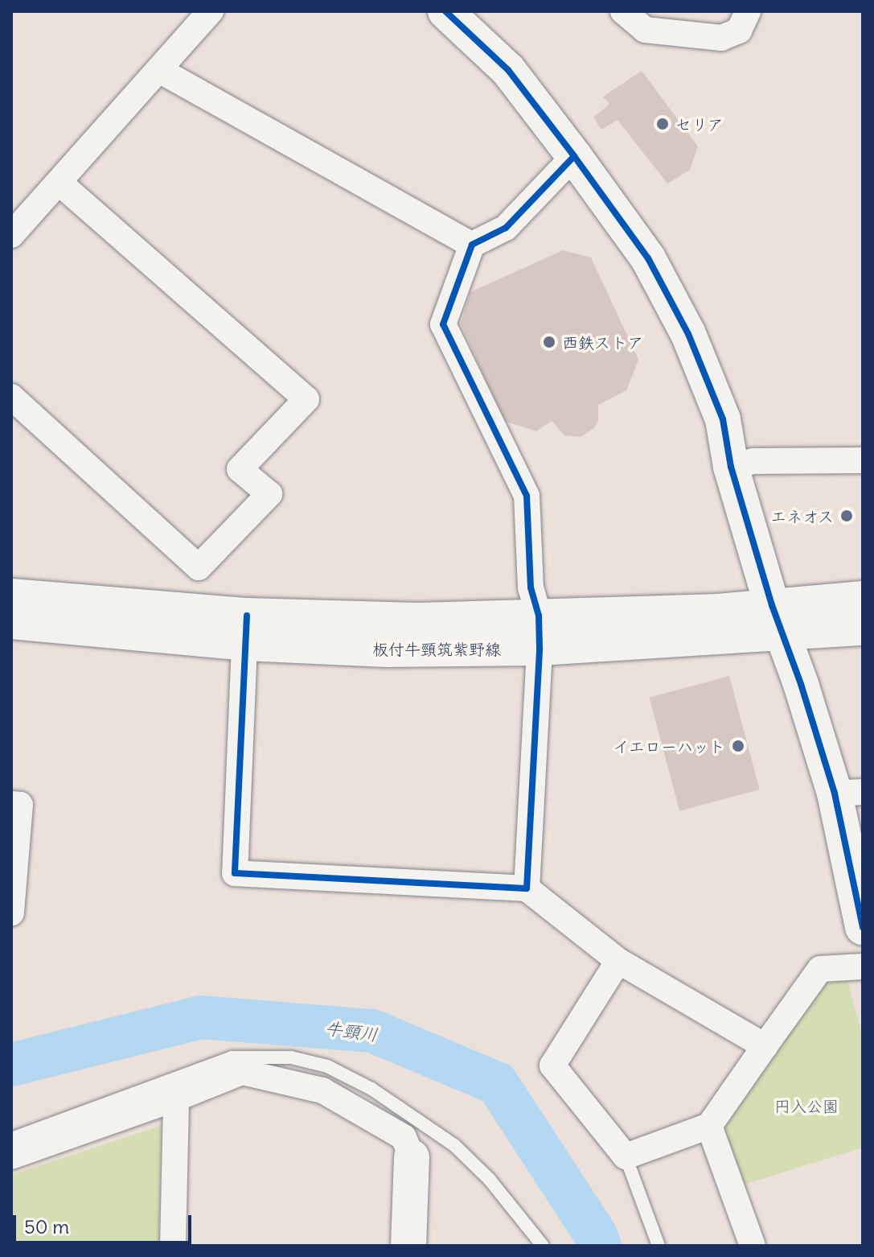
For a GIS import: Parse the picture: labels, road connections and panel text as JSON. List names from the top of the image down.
{
  "streets": {
    "main road": ["板付牛頸筑紫野線"]
  },
  "water": ["牛頸川"],
  "parks": ["円入公園"],
  "places": [
    "セリア",
    "西鉄ストア",
    "エネオス",
    "イエローハット"
  ],
  "scale_bar": "50 m"
}
